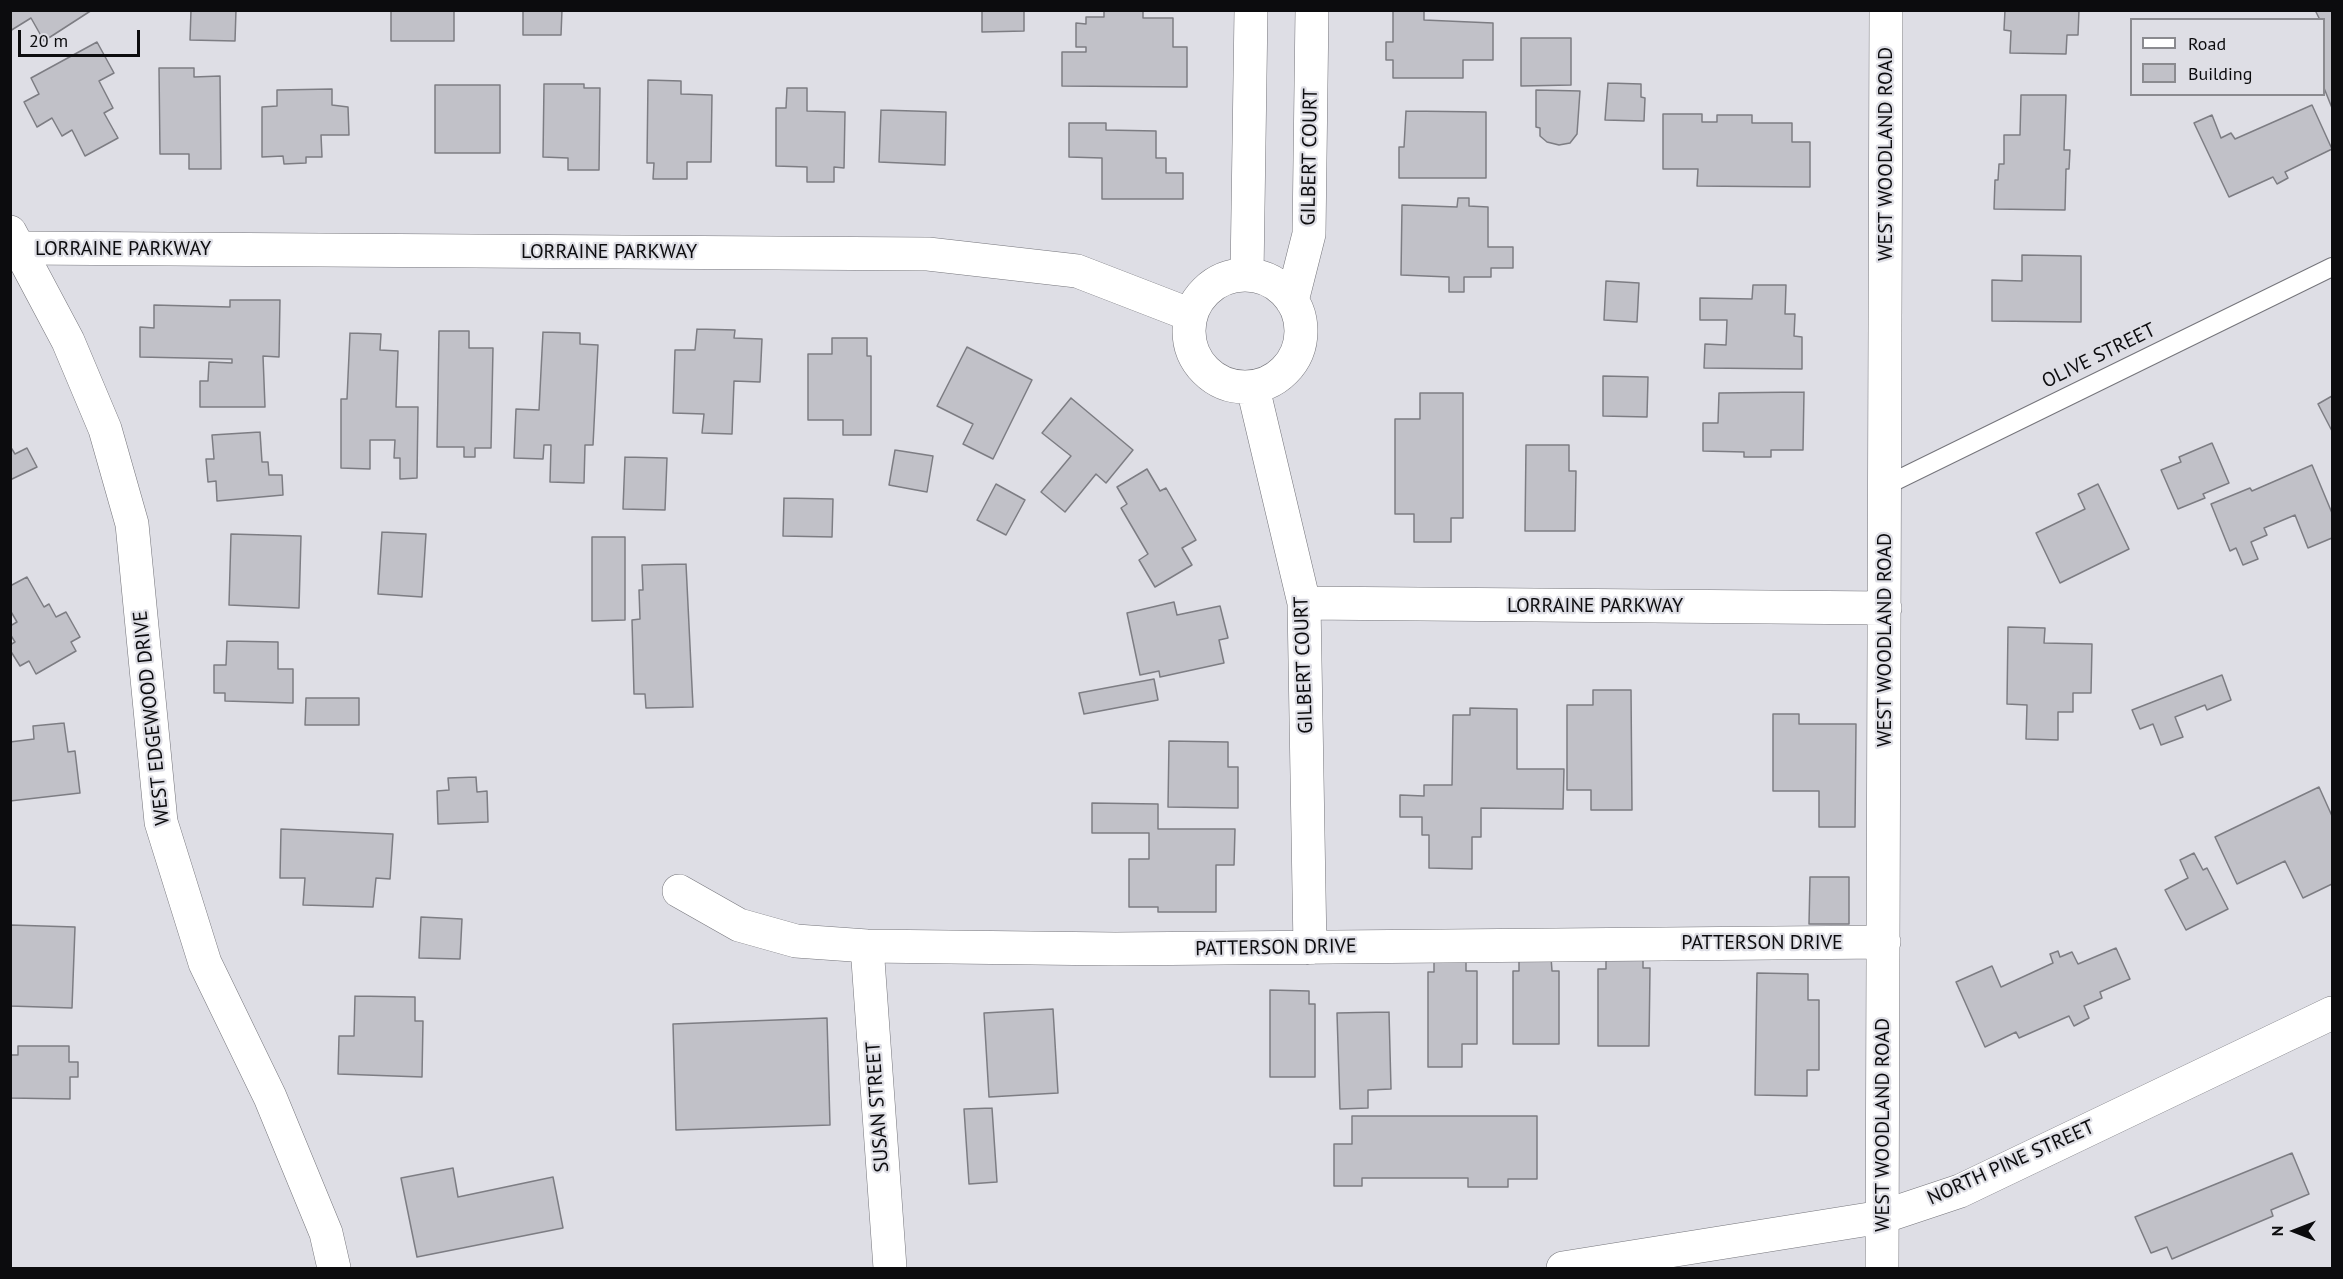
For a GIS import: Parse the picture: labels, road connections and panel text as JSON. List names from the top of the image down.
{
  "streets": {
    "street": [
      "WEST WOODLAND ROAD",
      "GILBERT COURT",
      "LORRAINE PARKWAY",
      "WEST EDGEWOOD DRIVE",
      "PATTERSON DRIVE",
      "SUSAN STREET",
      "NORTH PINE STREET"
    ],
    "lane": ["OLIVE STREET"]
  },
  "crossings": [
    ["WEST WOODLAND ROAD", "LORRAINE PARKWAY"],
    ["WEST WOODLAND ROAD", "OLIVE STREET"],
    ["WEST WOODLAND ROAD", "PATTERSON DRIVE"],
    ["WEST WOODLAND ROAD", "NORTH PINE STREET"],
    ["GILBERT COURT", "LORRAINE PARKWAY"],
    ["GILBERT COURT", "PATTERSON DRIVE"],
    ["LORRAINE PARKWAY", "WEST EDGEWOOD DRIVE"],
    ["PATTERSON DRIVE", "SUSAN STREET"]
  ],
  "legend": ["Road", "Building"],
  "scale_bar": "20 m",
  "north": "left"
}
